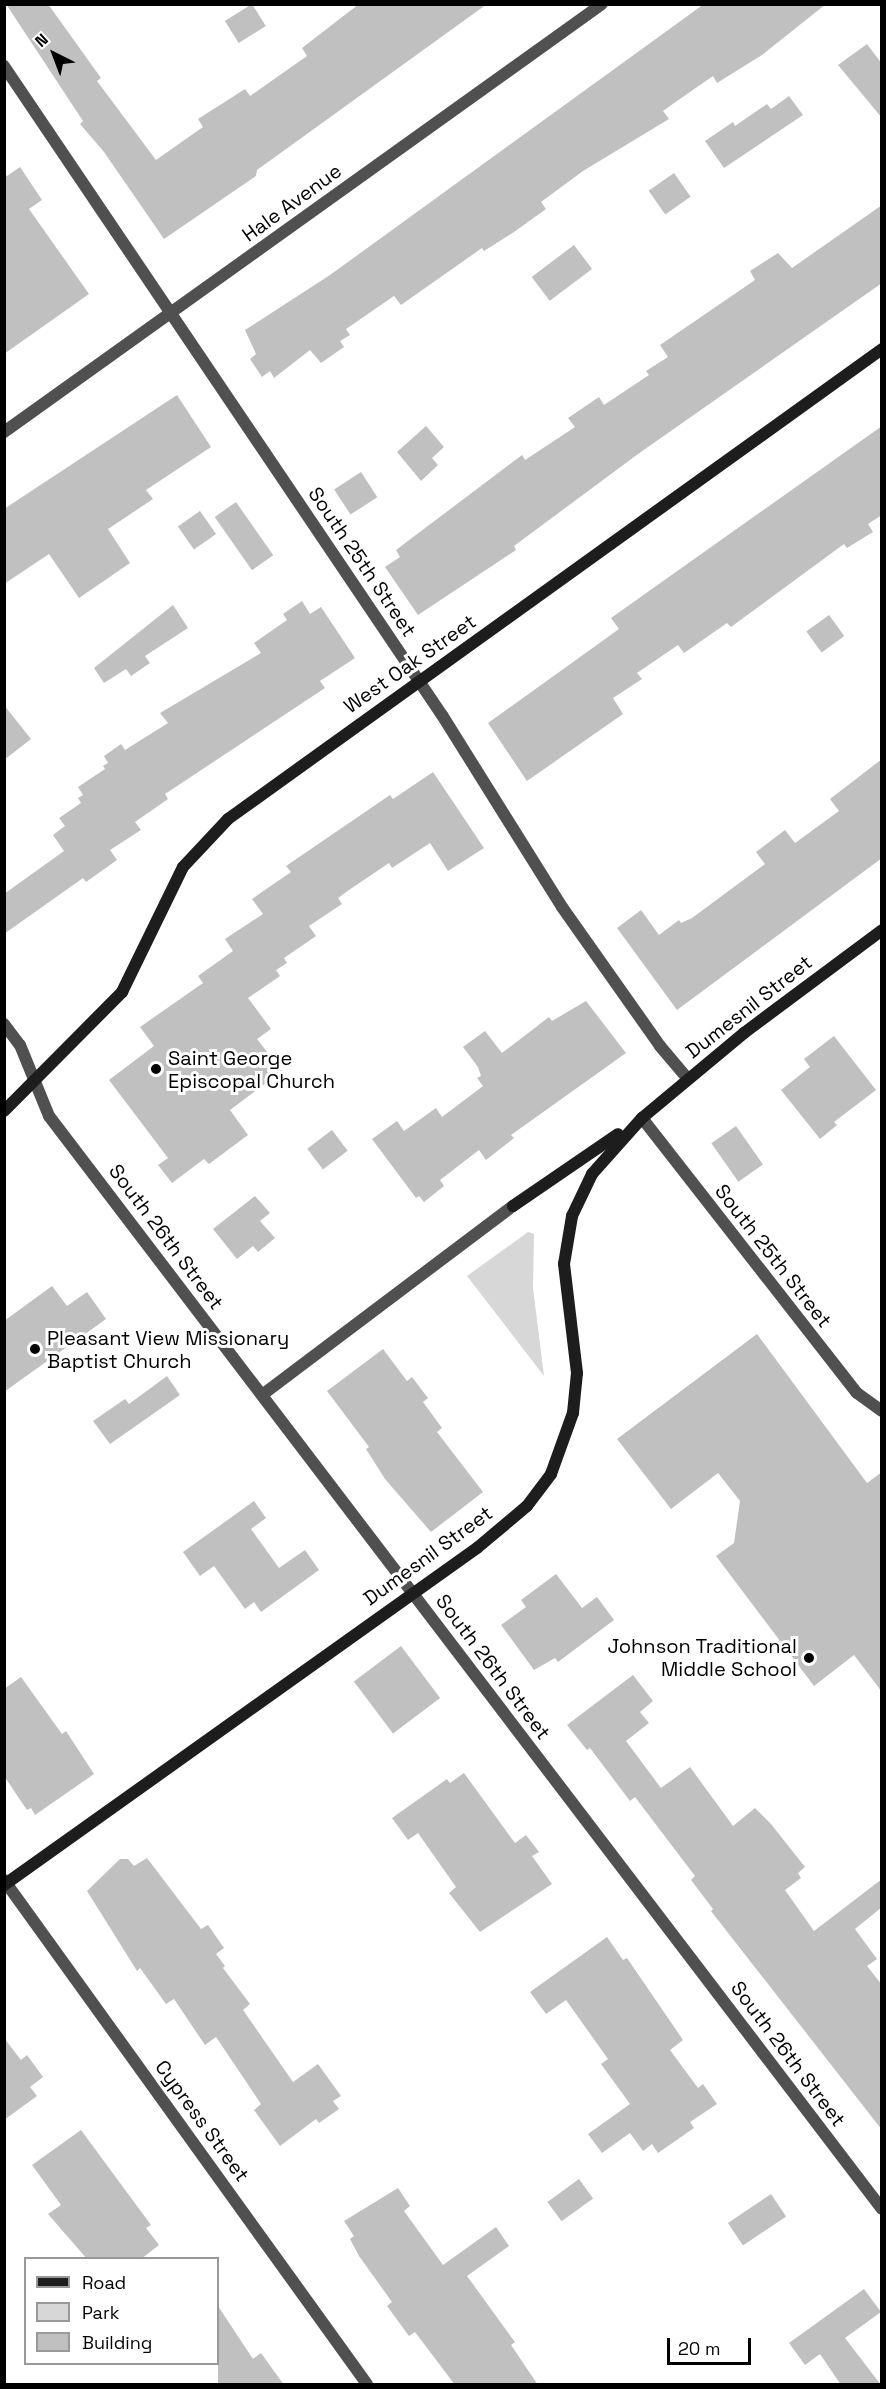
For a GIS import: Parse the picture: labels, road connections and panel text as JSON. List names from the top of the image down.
{
  "streets": {
    "main road": ["West Oak Street", "Dumesnil Street"],
    "street": [
      "Hale Avenue",
      "South 25th Street",
      "South 26th Street",
      "Cypress Street"
    ]
  },
  "crossings": [
    ["Hale Avenue", "South 25th Street"],
    ["South 25th Street", "West Oak Street"],
    ["South 25th Street", "Dumesnil Street"],
    ["West Oak Street", "South 26th Street"],
    ["Dumesnil Street", "South 26th Street"],
    ["Dumesnil Street", "Cypress Street"]
  ],
  "places": ["Saint George Episcopal Church", "Pleasant View Missionary Baptist Church", "Johnson Traditional Middle School"],
  "legend": ["Road", "Park", "Building"],
  "scale_bar": "20 m",
  "north": "top left"
}
